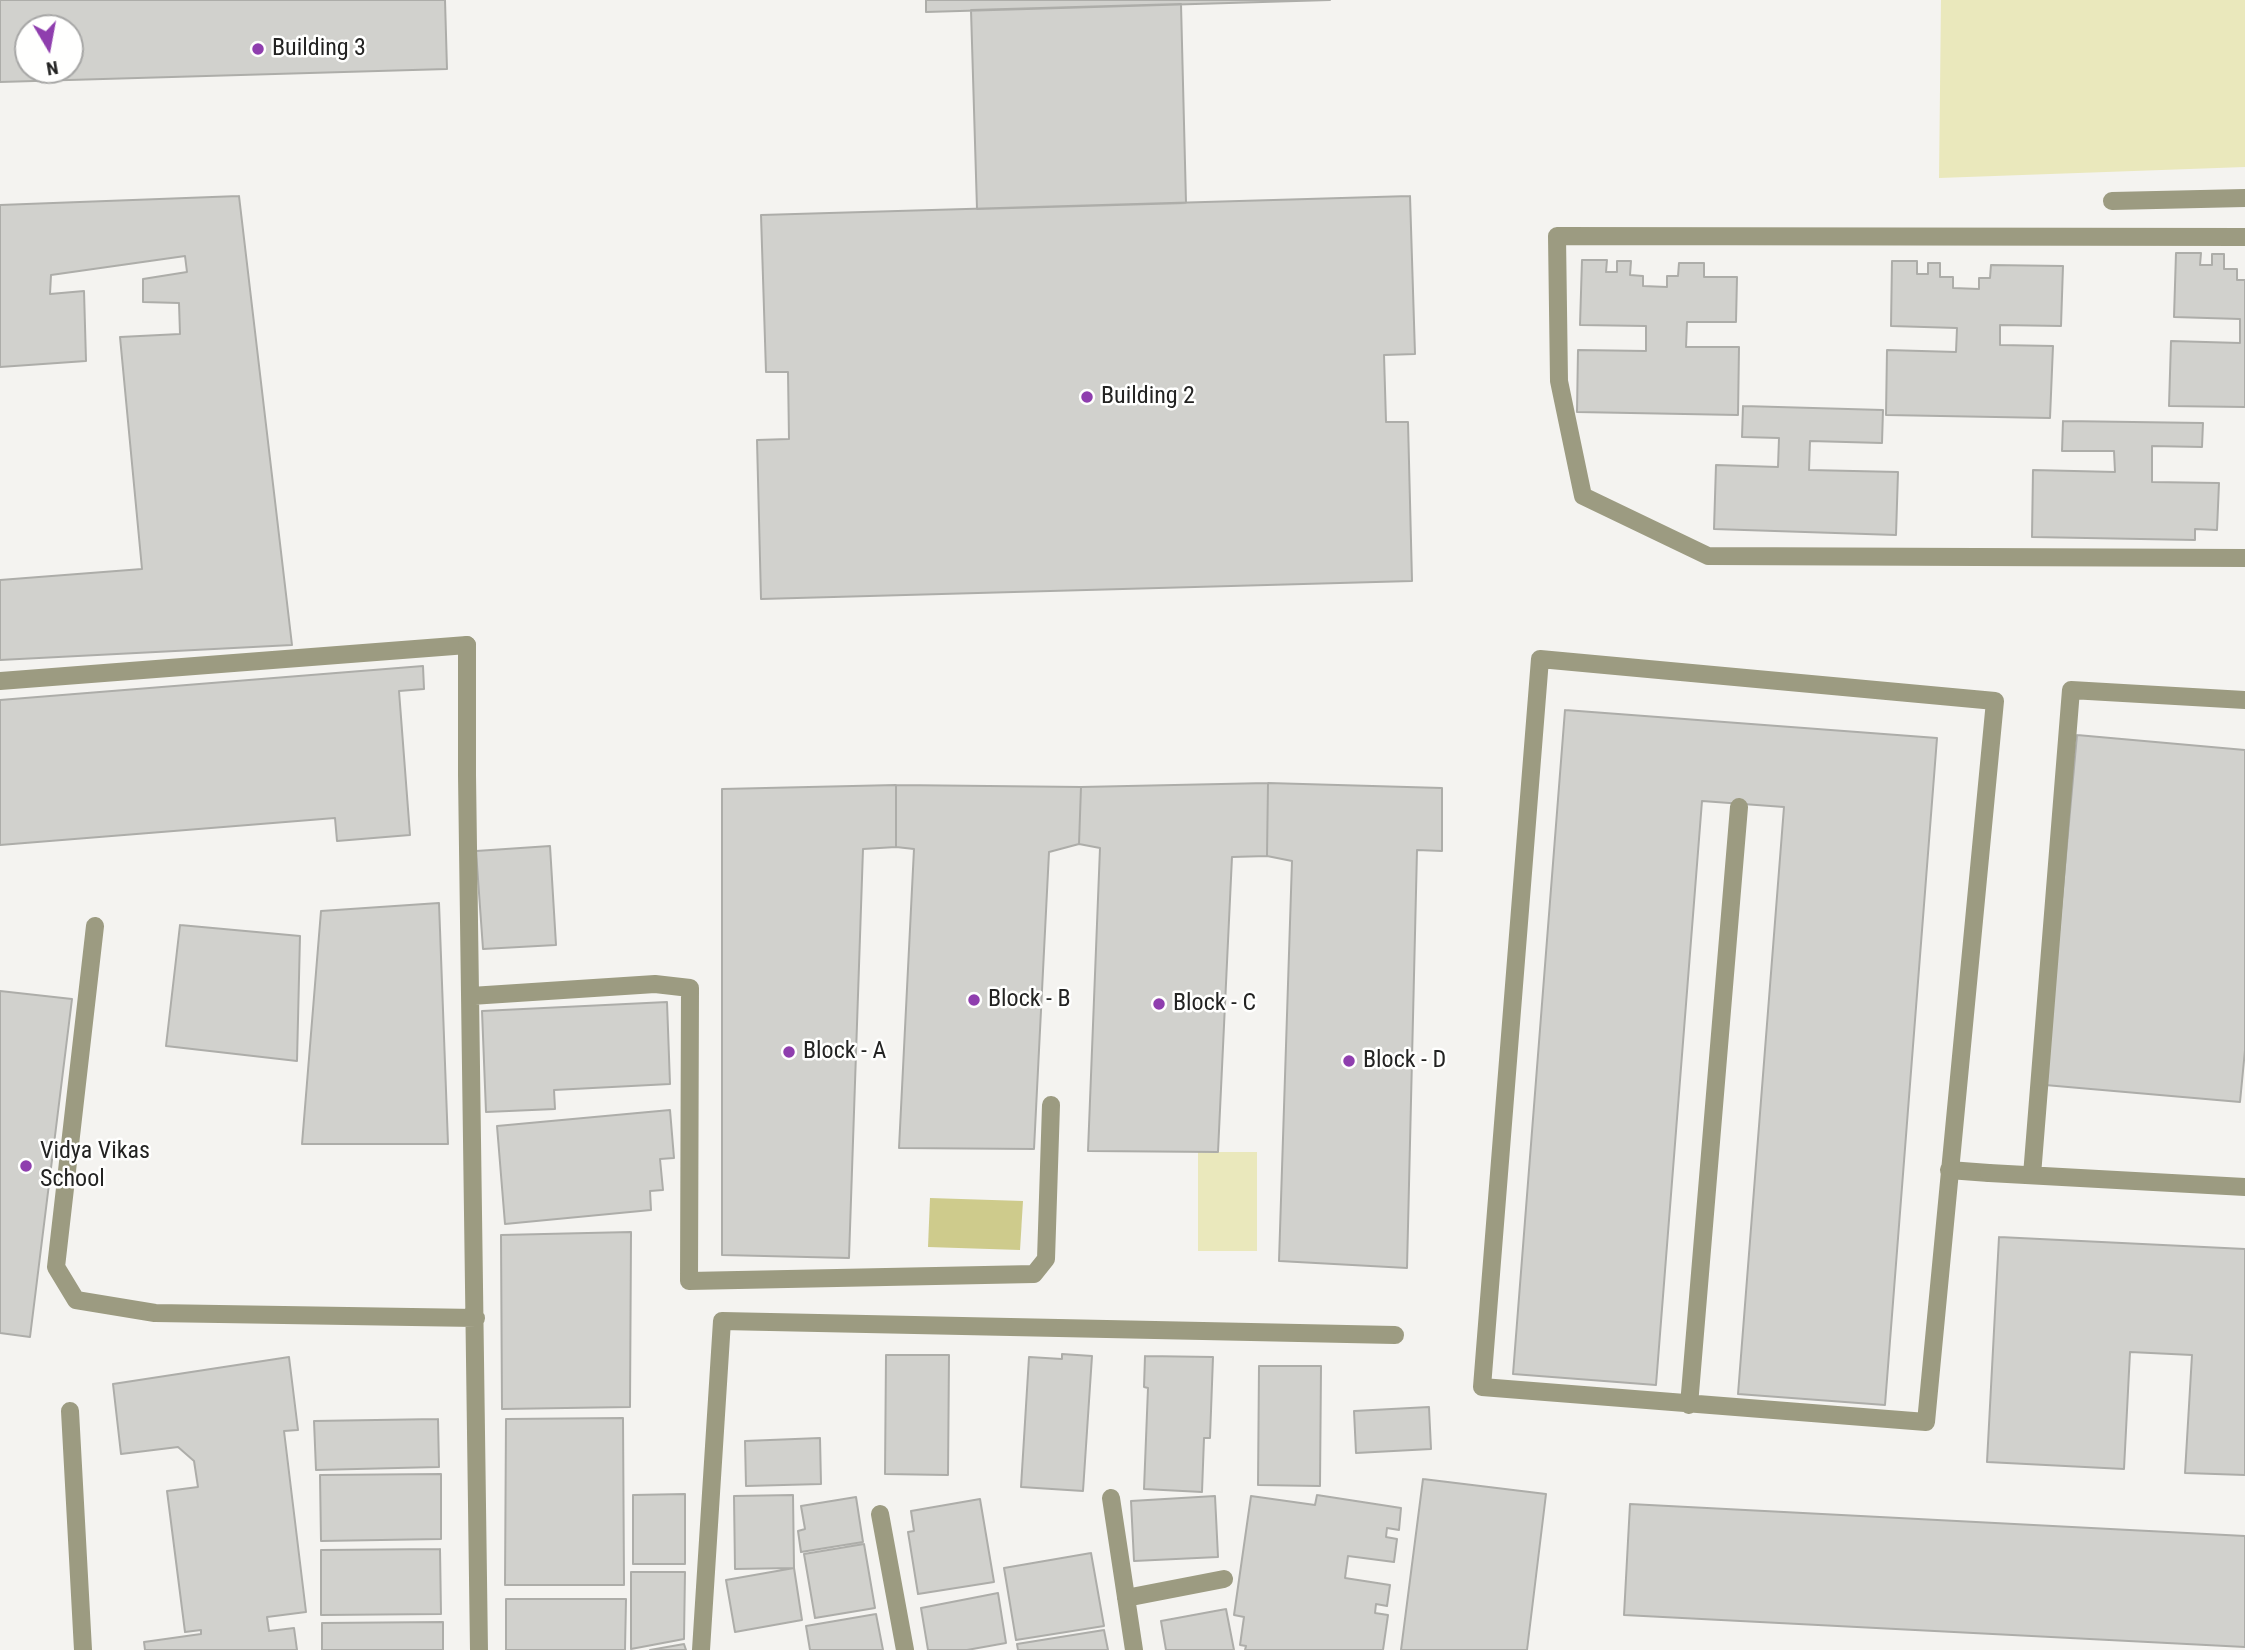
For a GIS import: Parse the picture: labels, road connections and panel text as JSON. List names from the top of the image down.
{
  "places": [
    "Building 3",
    "Building 2",
    "Block - B",
    "Block - C",
    "Block - A",
    "Block - D",
    "Vidya Vikas School"
  ],
  "north": "bottom"
}
